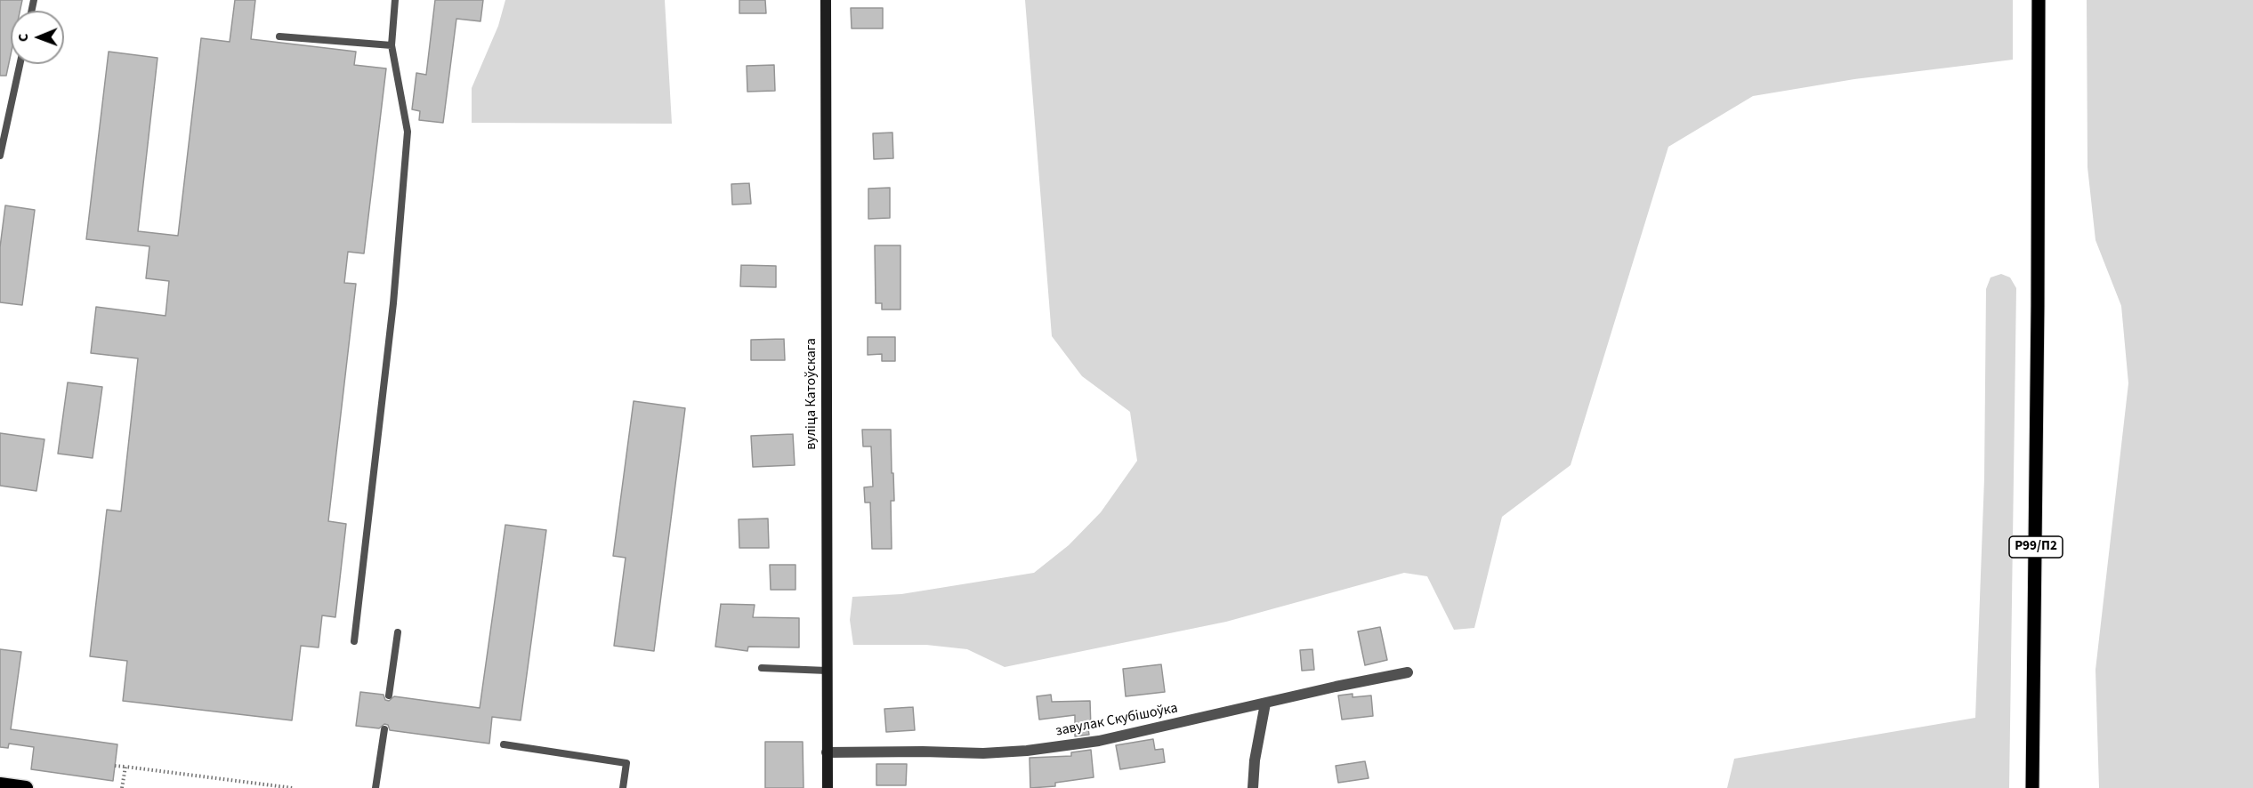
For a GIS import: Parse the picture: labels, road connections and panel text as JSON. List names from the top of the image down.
{
  "streets": {
    "main road": ["вуліца Катоўскага", "Р99/П2"],
    "street": ["завулак Скубішоўка"]
  },
  "crossings": [
    ["вуліца Катоўскага", "завулак Скубішоўка"]
  ],
  "north": "left"
}
